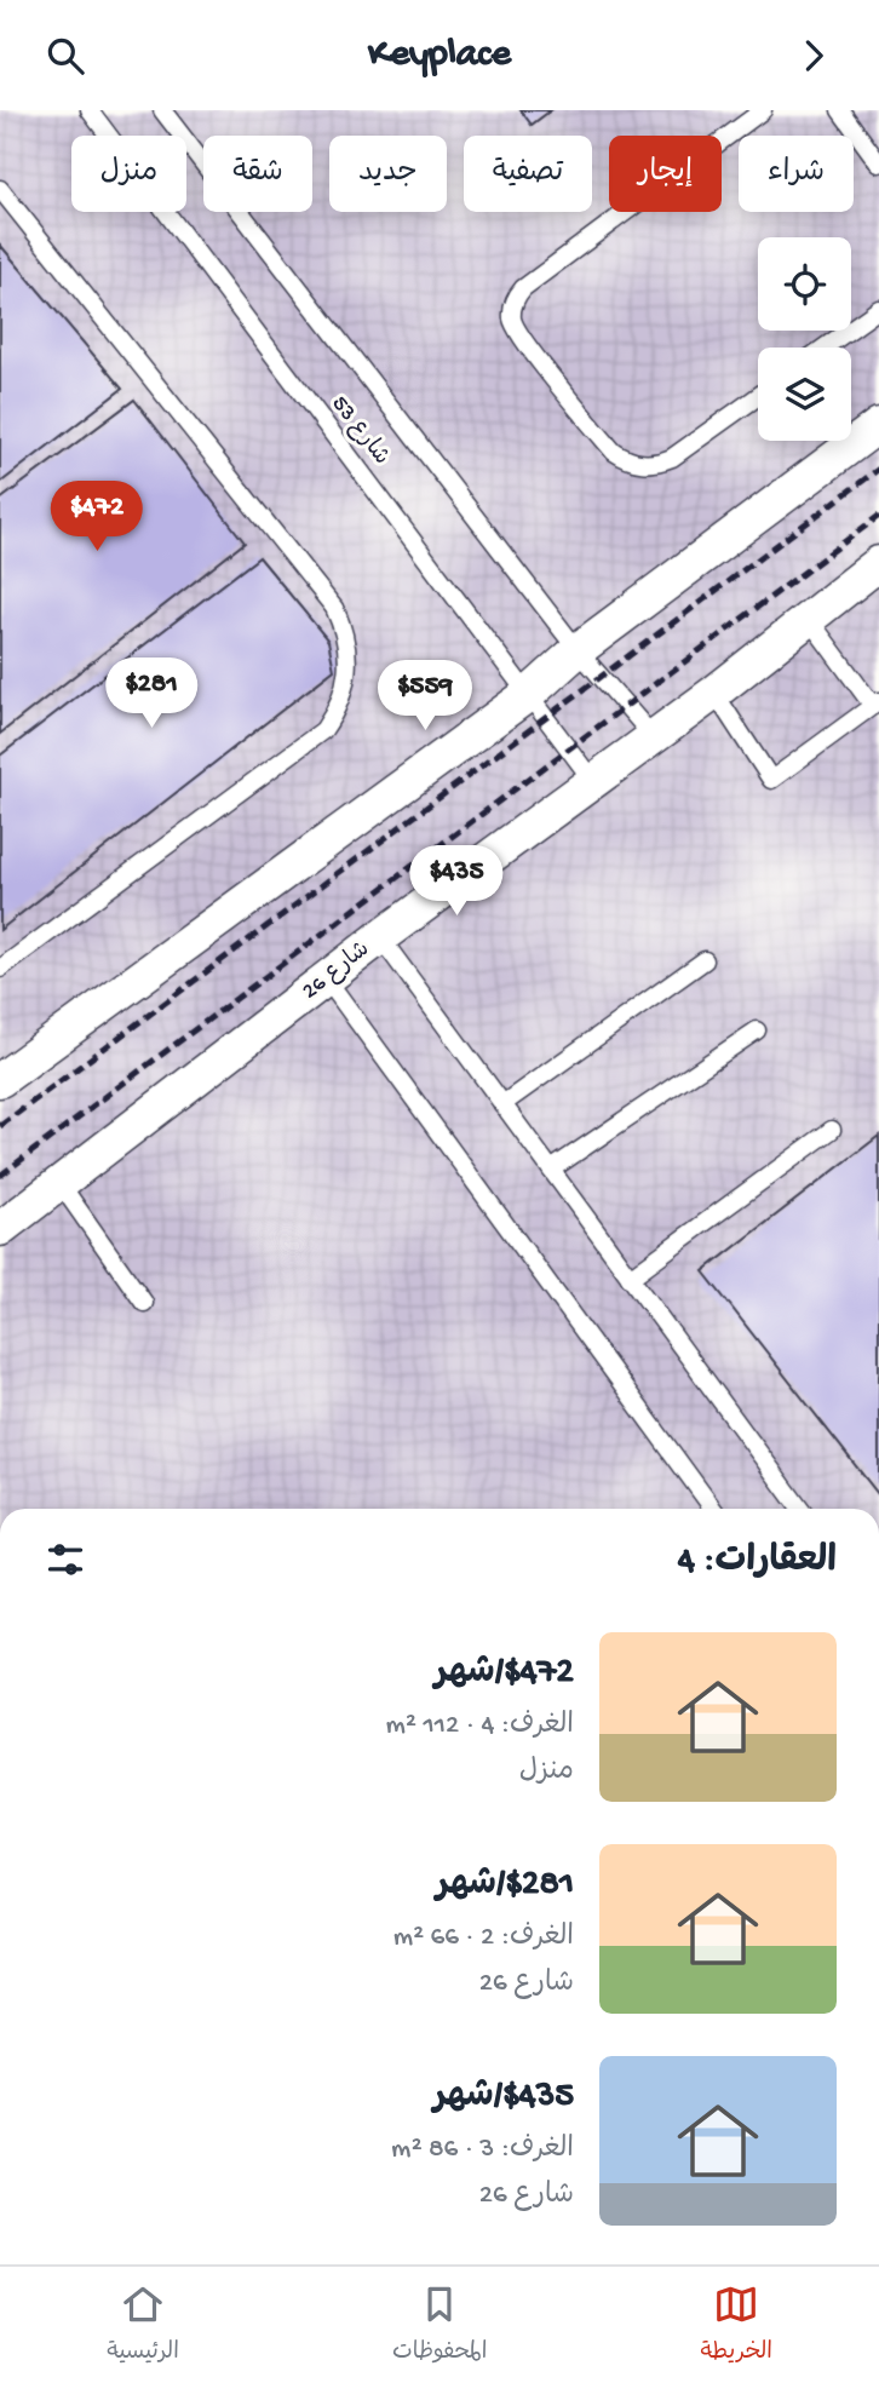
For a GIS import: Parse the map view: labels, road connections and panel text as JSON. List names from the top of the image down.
{
  "streets": {
    "street": ["شارع 26"],
    "lane": ["شارع 53"]
  },
  "crossings": [
    ["شارع 53", "شارع 26"]
  ],
  "page": {
    "header": "Keyplace",
    "chip": [
      "شراء",
      "إيجار",
      "تصفية",
      "جديد",
      "شقة",
      "منزل"
    ],
    "price": [
      "$472",
      "$281",
      "$559",
      "$435"
    ],
    "heading": "العقارات: 4",
    "list": [
      {
        "name": "$472/شهر",
        "note": "الغرف: 4 · 112 m² · منزل"
      },
      {
        "name": "$281/شهر",
        "note": "الغرف: 2 · 66 m² · شارع 26"
      },
      {
        "name": "$435/شهر",
        "note": "الغرف: 3 · 86 m² · شارع 26"
      }
    ],
    "tabs": ["الخريطة", "المحفوظات", "الرئيسية"]
  }
}
